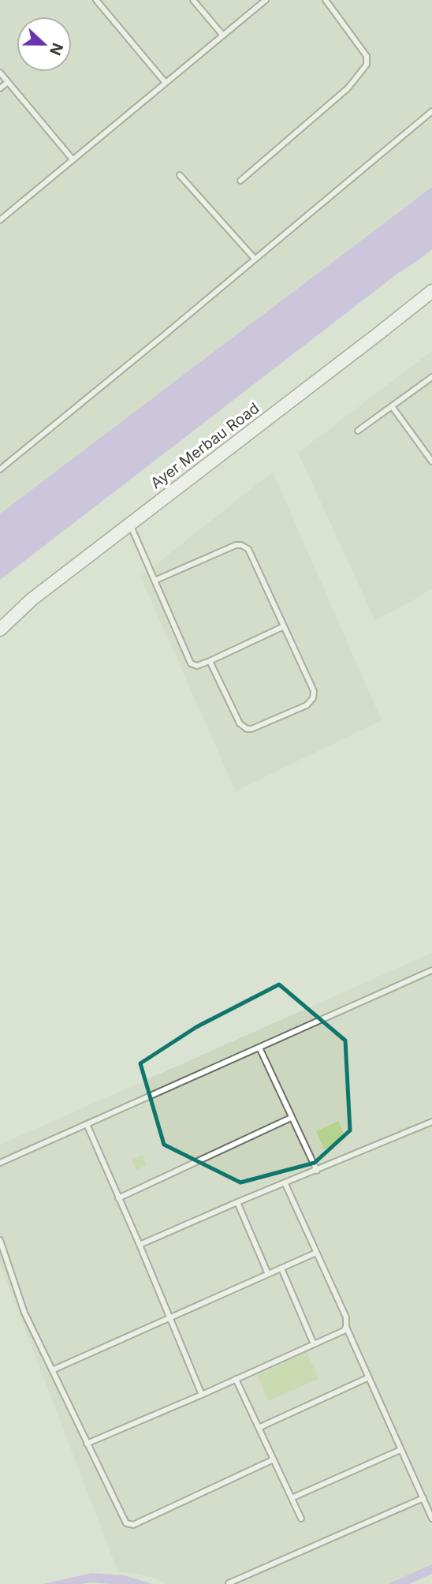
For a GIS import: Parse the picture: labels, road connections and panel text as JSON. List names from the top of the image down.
{
  "streets": {
    "street": ["Ayer Merbau Road"]
  },
  "north": "right"
}
